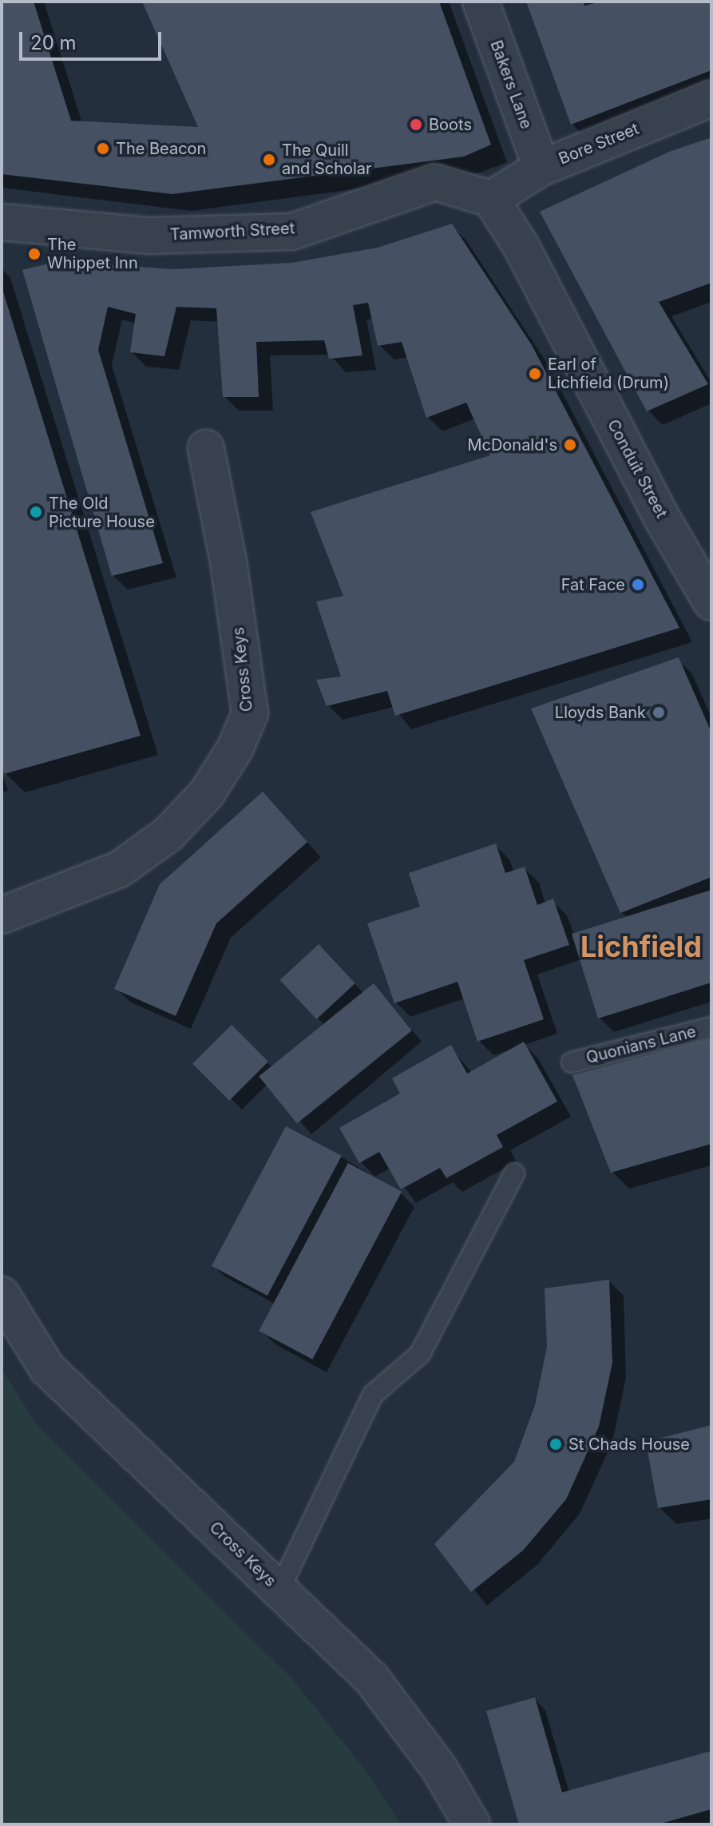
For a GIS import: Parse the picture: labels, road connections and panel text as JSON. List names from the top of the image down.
{
  "streets": {
    "street": [
      "Bakers Lane",
      "Bore Street",
      "Tamworth Street",
      "Conduit Street",
      "Cross Keys"
    ],
    "lane": ["Quonians Lane"]
  },
  "crossings": [
    ["Bakers Lane", "Bore Street"],
    ["Bore Street", "Tamworth Street"],
    ["Bore Street", "Conduit Street"],
    ["Tamworth Street", "Conduit Street"]
  ],
  "districts": ["Lichfield"],
  "places": [
    "Boots",
    "The Beacon",
    "The Quill and Scholar",
    "The Whippet Inn",
    "Earl of Lichfield (Drum)",
    "McDonald's",
    "The Old Picture House",
    "Fat Face",
    "Lloyds Bank",
    "St Chads House"
  ],
  "scale_bar": "20 m"
}
